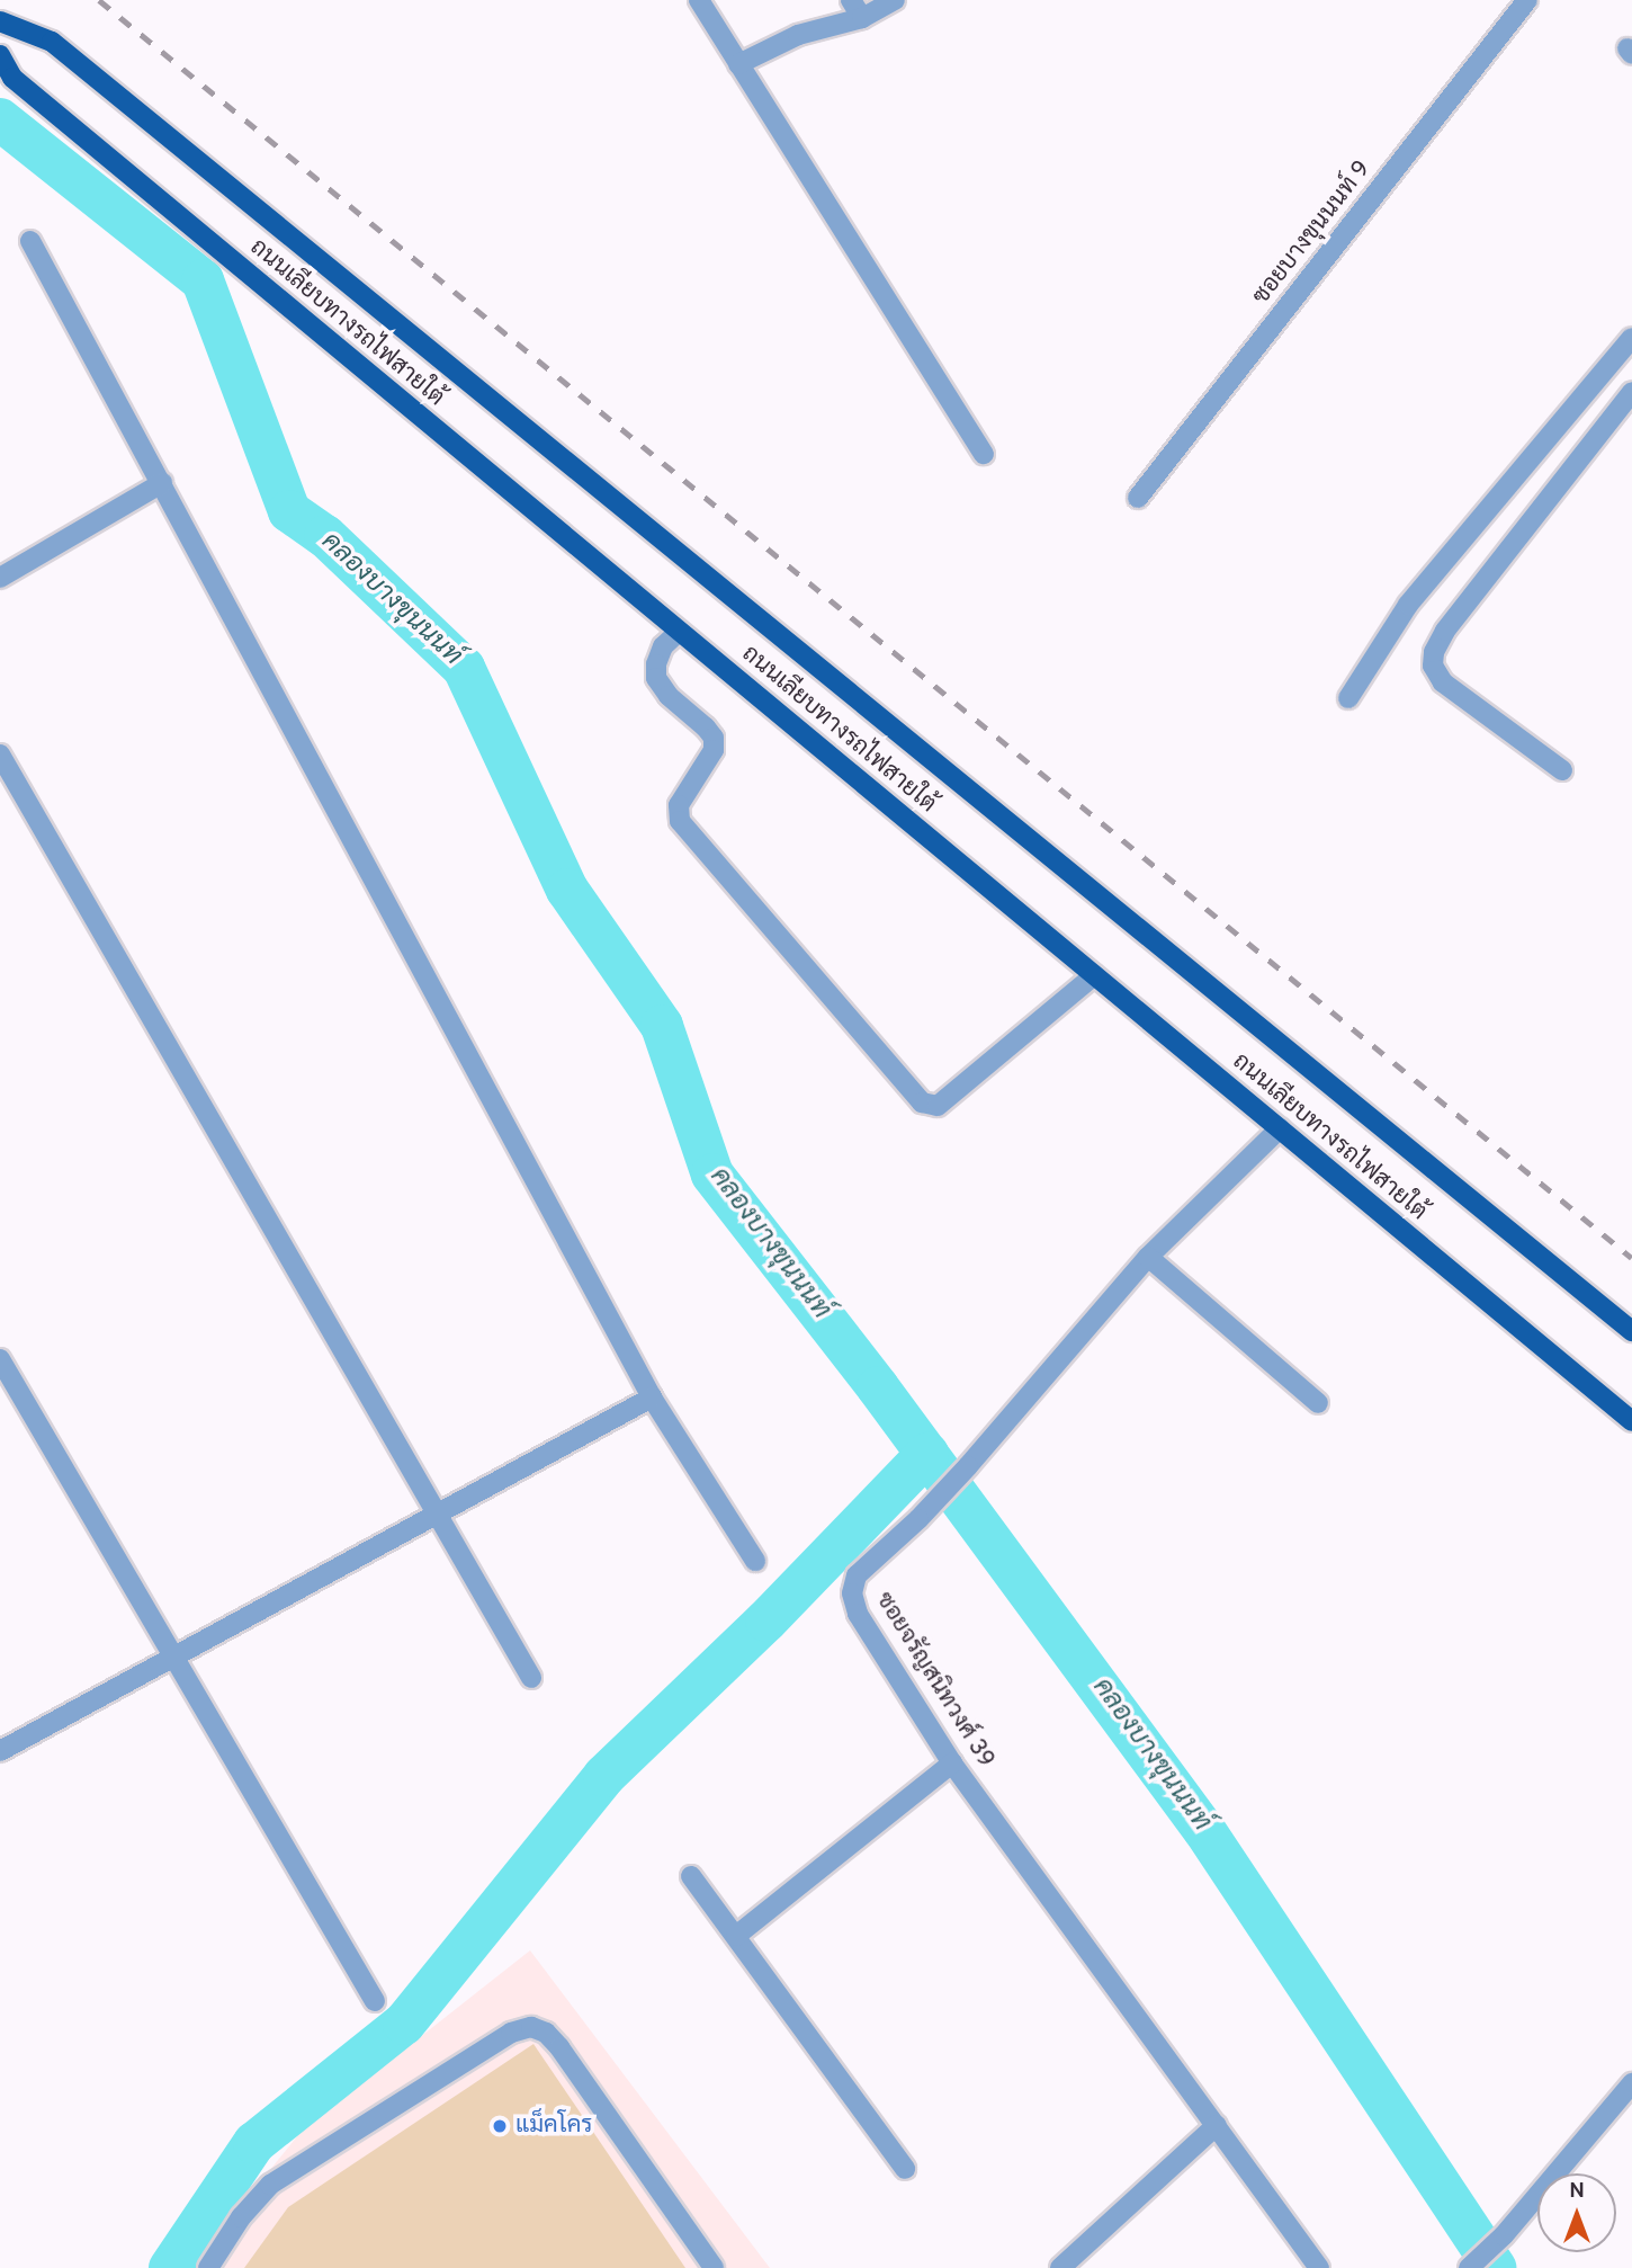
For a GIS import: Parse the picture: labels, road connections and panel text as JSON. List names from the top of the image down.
{
  "streets": {
    "main road": ["ถนนเลียบทางรถไฟสายใต้"],
    "street": ["ซอยบางขุนนนท์ 9", "ซอยจรัญสนิทวงศ์ 39"]
  },
  "crossings": [
    ["ถนนเลียบทางรถไฟสายใต้", "ซอยจรัญสนิทวงศ์ 39"]
  ],
  "water": ["คลองบางขุนนนท์"],
  "places": ["แม็คโคร"],
  "north": "top"
}
